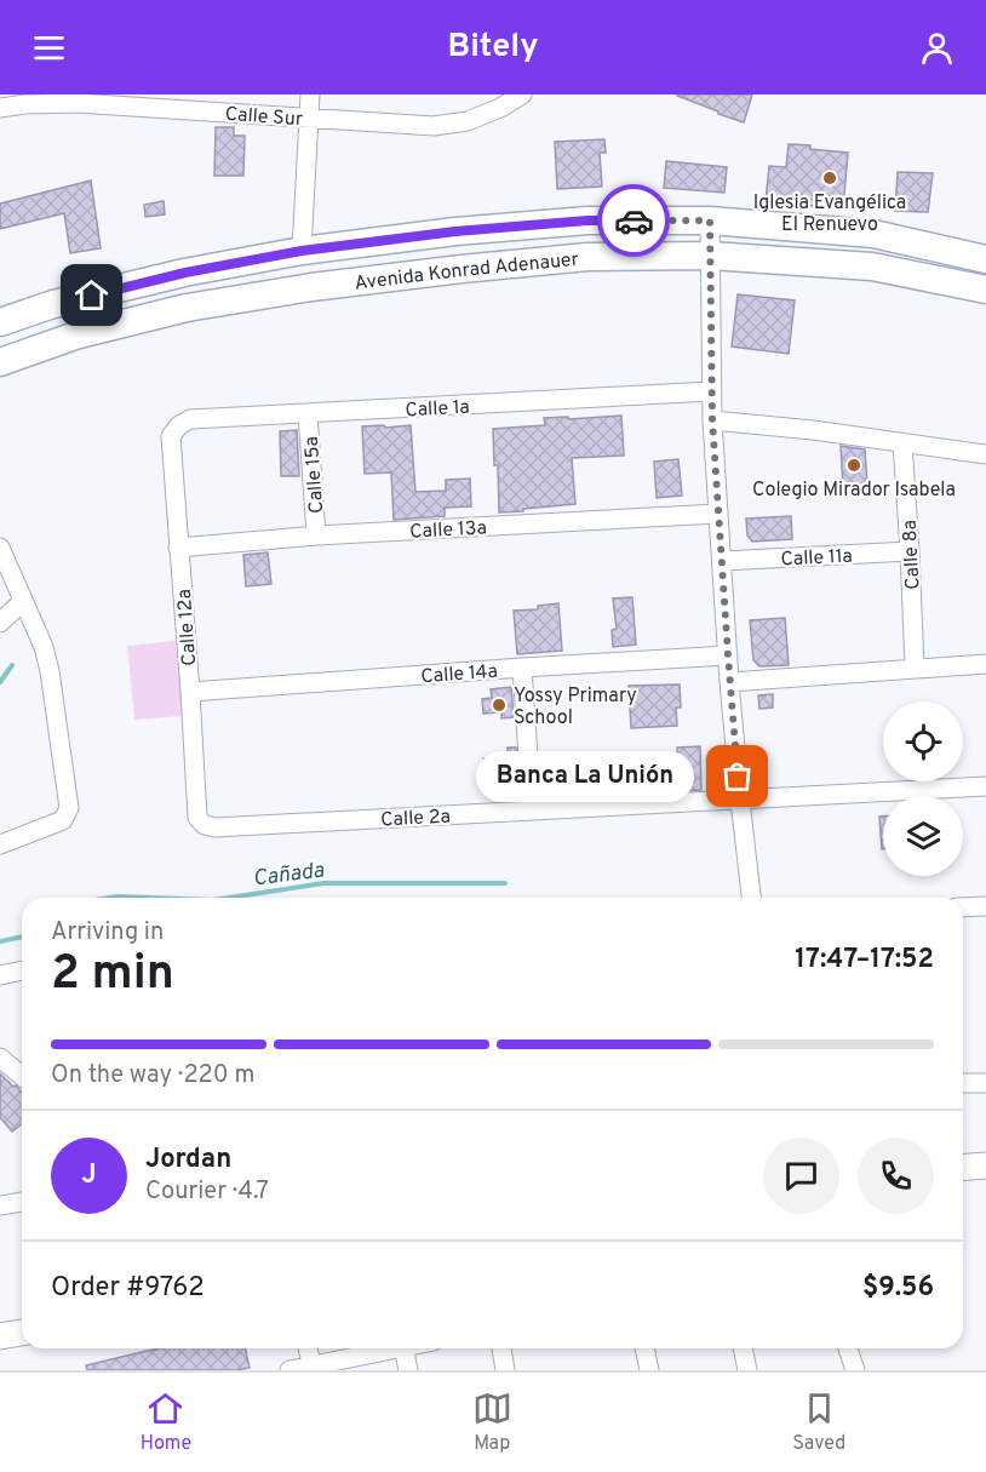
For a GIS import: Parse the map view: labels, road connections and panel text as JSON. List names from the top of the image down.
{
  "streets": {
    "main road": ["Avenida Konrad Adenauer"],
    "street": [
      "Calle Sur",
      "Calle 1a",
      "Calle 15a",
      "Calle 13a",
      "Calle 8a",
      "Calle 11a",
      "Calle 12a",
      "Calle 14a",
      "Calle 2a"
    ]
  },
  "crossings": [
    ["Calle 1a", "Calle 15a"],
    ["Calle 1a", "Calle 12a"],
    ["Calle 15a", "Calle 13a"],
    ["Calle 13a", "Calle 12a"],
    ["Calle 8a", "Calle 11a"],
    ["Calle 12a", "Calle 14a"],
    ["Calle 12a", "Calle 2a"]
  ],
  "water": ["Cañada"],
  "places": [
    "Iglesia Evangélica El Renuevo",
    "Colegio Mirador Isabela",
    "Yossy Primary School",
    "Banca La Unión"
  ],
  "page": {
    "header": "Bitely",
    "bubble": "Banca La Unión",
    "heading": ["2 min", "Arriving in", "17:47–17:52"],
    "panel": [
      "Jordan",
      "Courier · 4.7",
      "Order #9762",
      "$9.56"
    ],
    "bar": "On the way · 220 m",
    "round": "J",
    "tabs": ["Home", "Map", "Saved"]
  }
}
